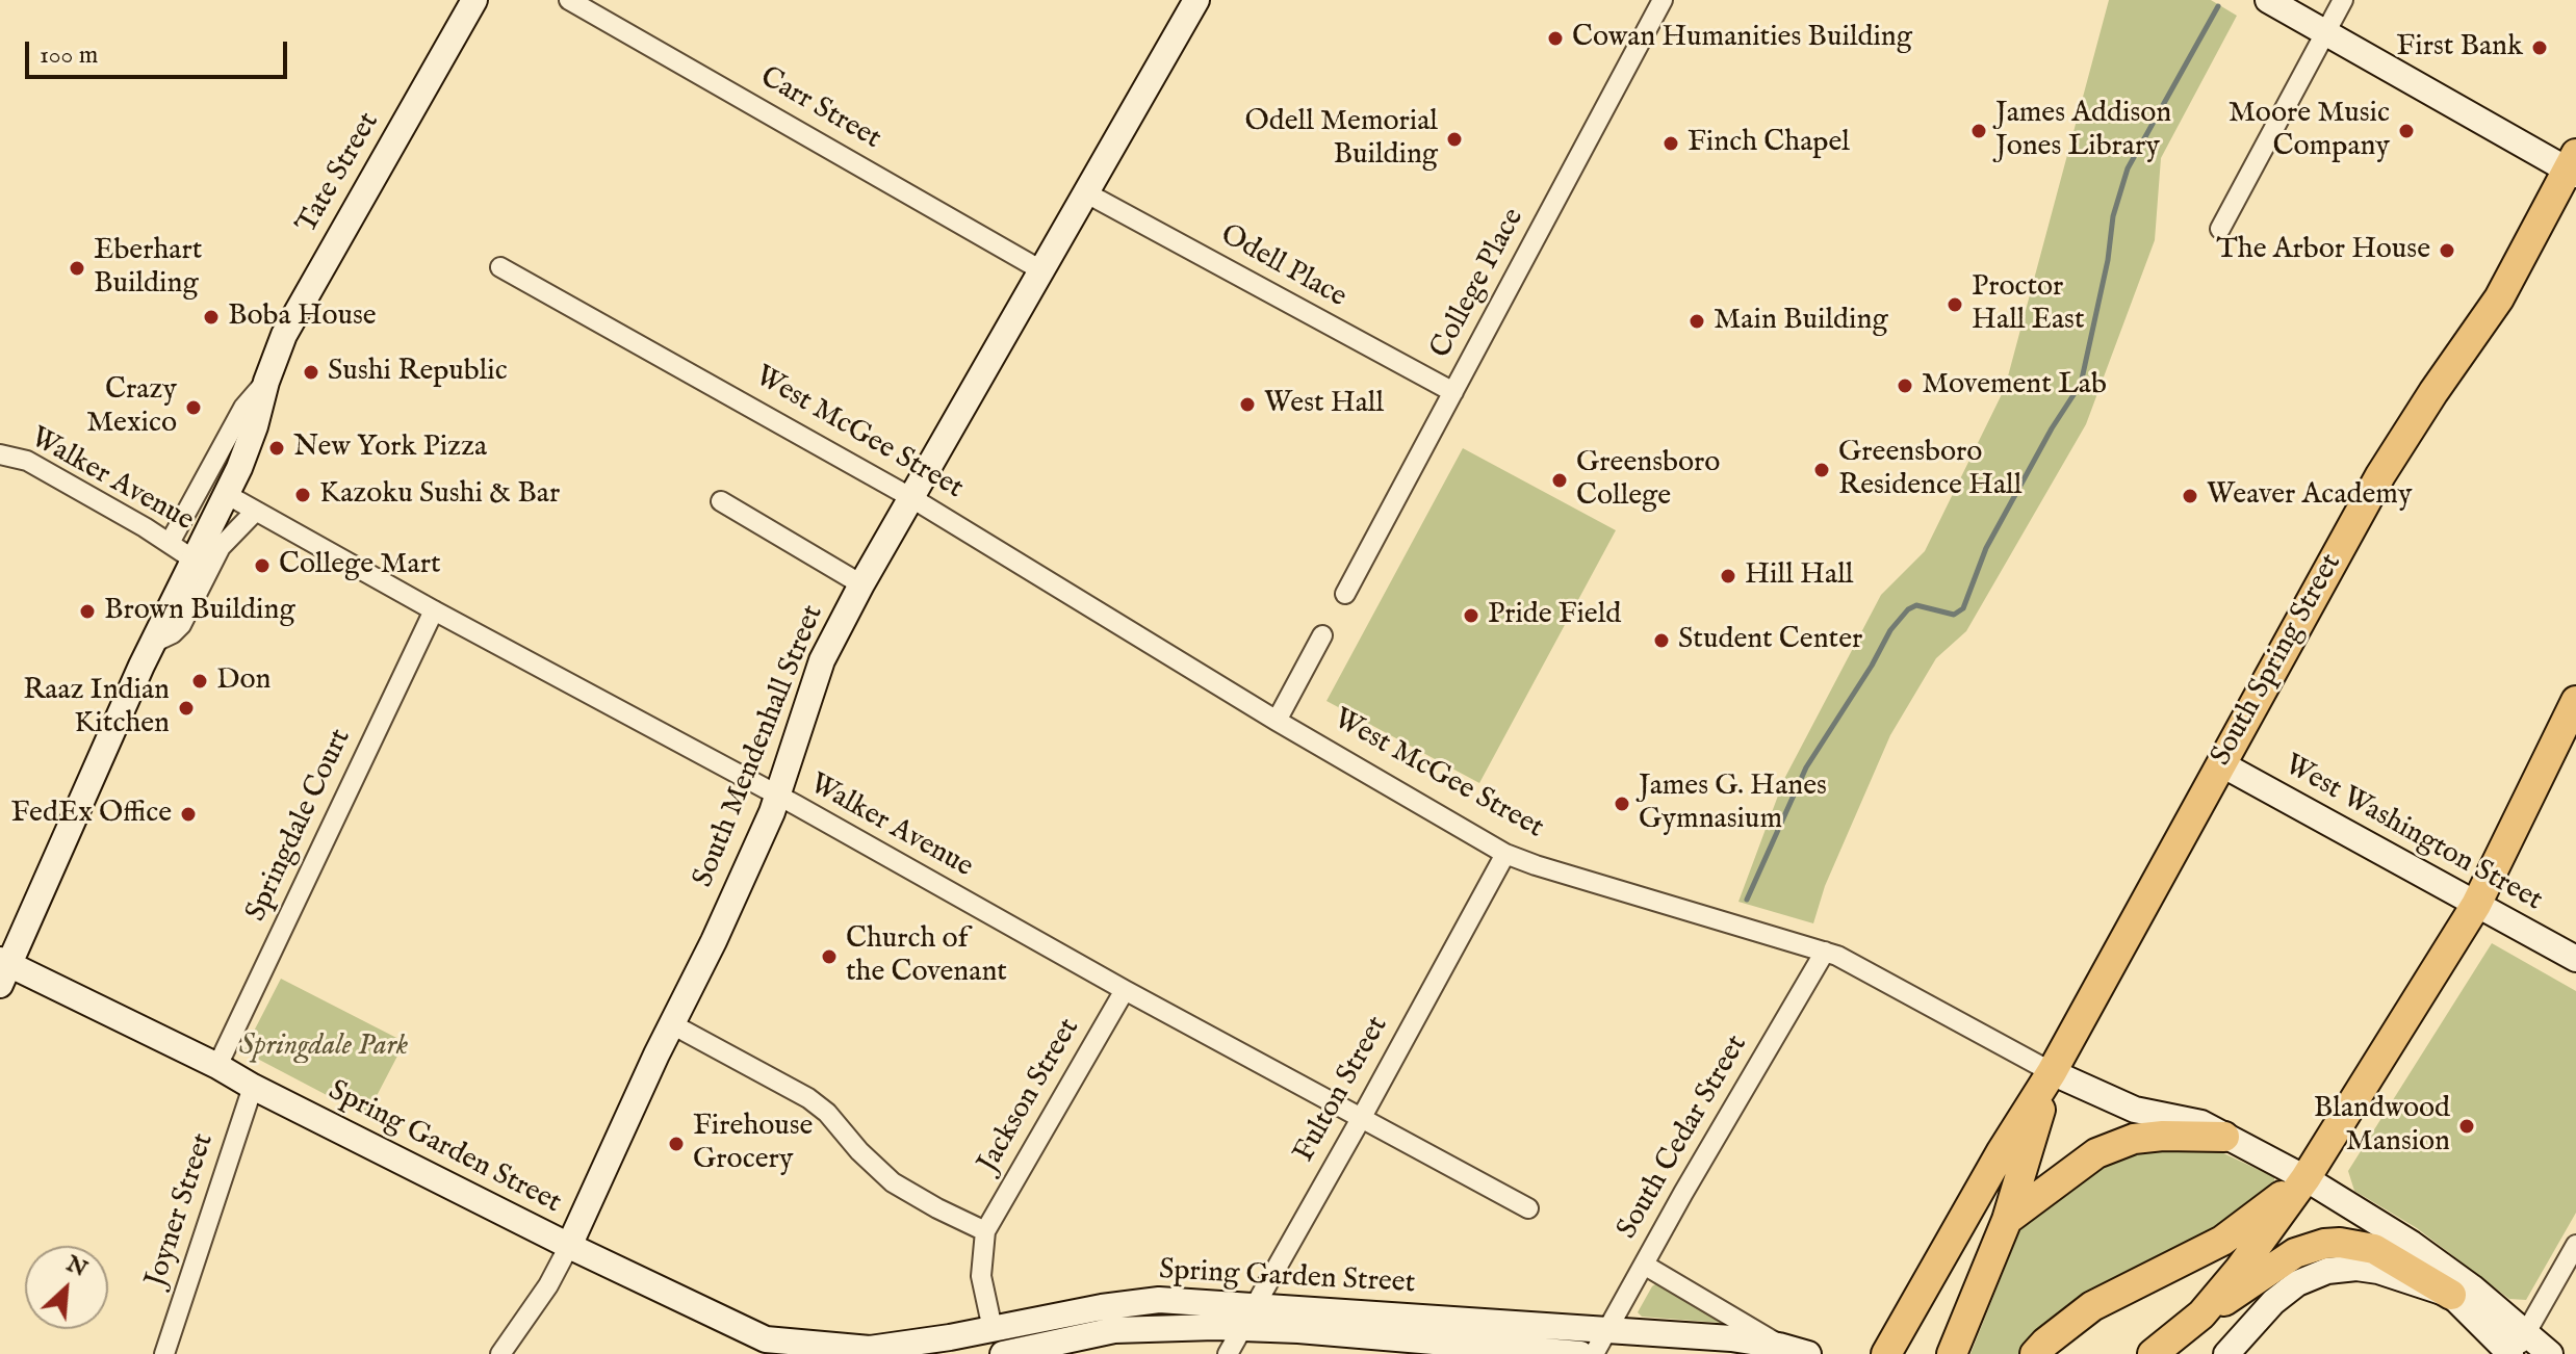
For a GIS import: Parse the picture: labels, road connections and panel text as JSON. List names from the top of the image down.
{
  "streets": {
    "main road": ["South Spring Street"],
    "street": [
      "Carr Street",
      "Tate Street",
      "Odell Place",
      "College Place",
      "West McGee Street",
      "Walker Avenue",
      "South Mendenhall Street",
      "Springdale Court",
      "West Washington Street",
      "Fulton Street",
      "Jackson Street",
      "South Cedar Street",
      "Spring Garden Street",
      "Joyner Street"
    ]
  },
  "crossings": [
    ["Carr Street", "South Mendenhall Street"],
    ["Tate Street", "Walker Avenue"],
    ["Tate Street", "Spring Garden Street"],
    ["Odell Place", "College Place"],
    ["Odell Place", "South Mendenhall Street"],
    ["West McGee Street", "South Spring Street"],
    ["West McGee Street", "South Mendenhall Street"],
    ["West McGee Street", "Fulton Street"],
    ["West McGee Street", "South Cedar Street"],
    ["Walker Avenue", "South Mendenhall Street"],
    ["Walker Avenue", "Springdale Court"],
    ["Walker Avenue", "Fulton Street"],
    ["Walker Avenue", "Jackson Street"],
    ["South Spring Street", "West Washington Street"],
    ["South Mendenhall Street", "Spring Garden Street"],
    ["Springdale Court", "Spring Garden Street"],
    ["Fulton Street", "Spring Garden Street"],
    ["South Cedar Street", "Spring Garden Street"],
    ["Spring Garden Street", "Joyner Street"]
  ],
  "parks": ["Springdale Park"],
  "places": [
    "Cowan Humanities Building",
    "First Bank",
    "James Addison Jones Library",
    "Moore Music Company",
    "Odell Memorial Building",
    "Finch Chapel",
    "The Arbor House",
    "Eberhart Building",
    "Proctor Hall East",
    "Boba House",
    "Main Building",
    "Sushi Republic",
    "Movement Lab",
    "West Hall",
    "Crazy Mexico",
    "New York Pizza",
    "Greensboro Residence Hall",
    "Greensboro College",
    "Kazoku Sushi & Bar",
    "Weaver Academy",
    "College Mart",
    "Hill Hall",
    "Brown Building",
    "Pride Field",
    "Student Center",
    "Don",
    "Raaz Indian Kitchen",
    "James G. Hanes Gymnasium",
    "FedEx Office",
    "Church of the Covenant",
    "Blandwood Mansion",
    "Firehouse Grocery"
  ],
  "scale_bar": "100 m",
  "north": "top right"
}
